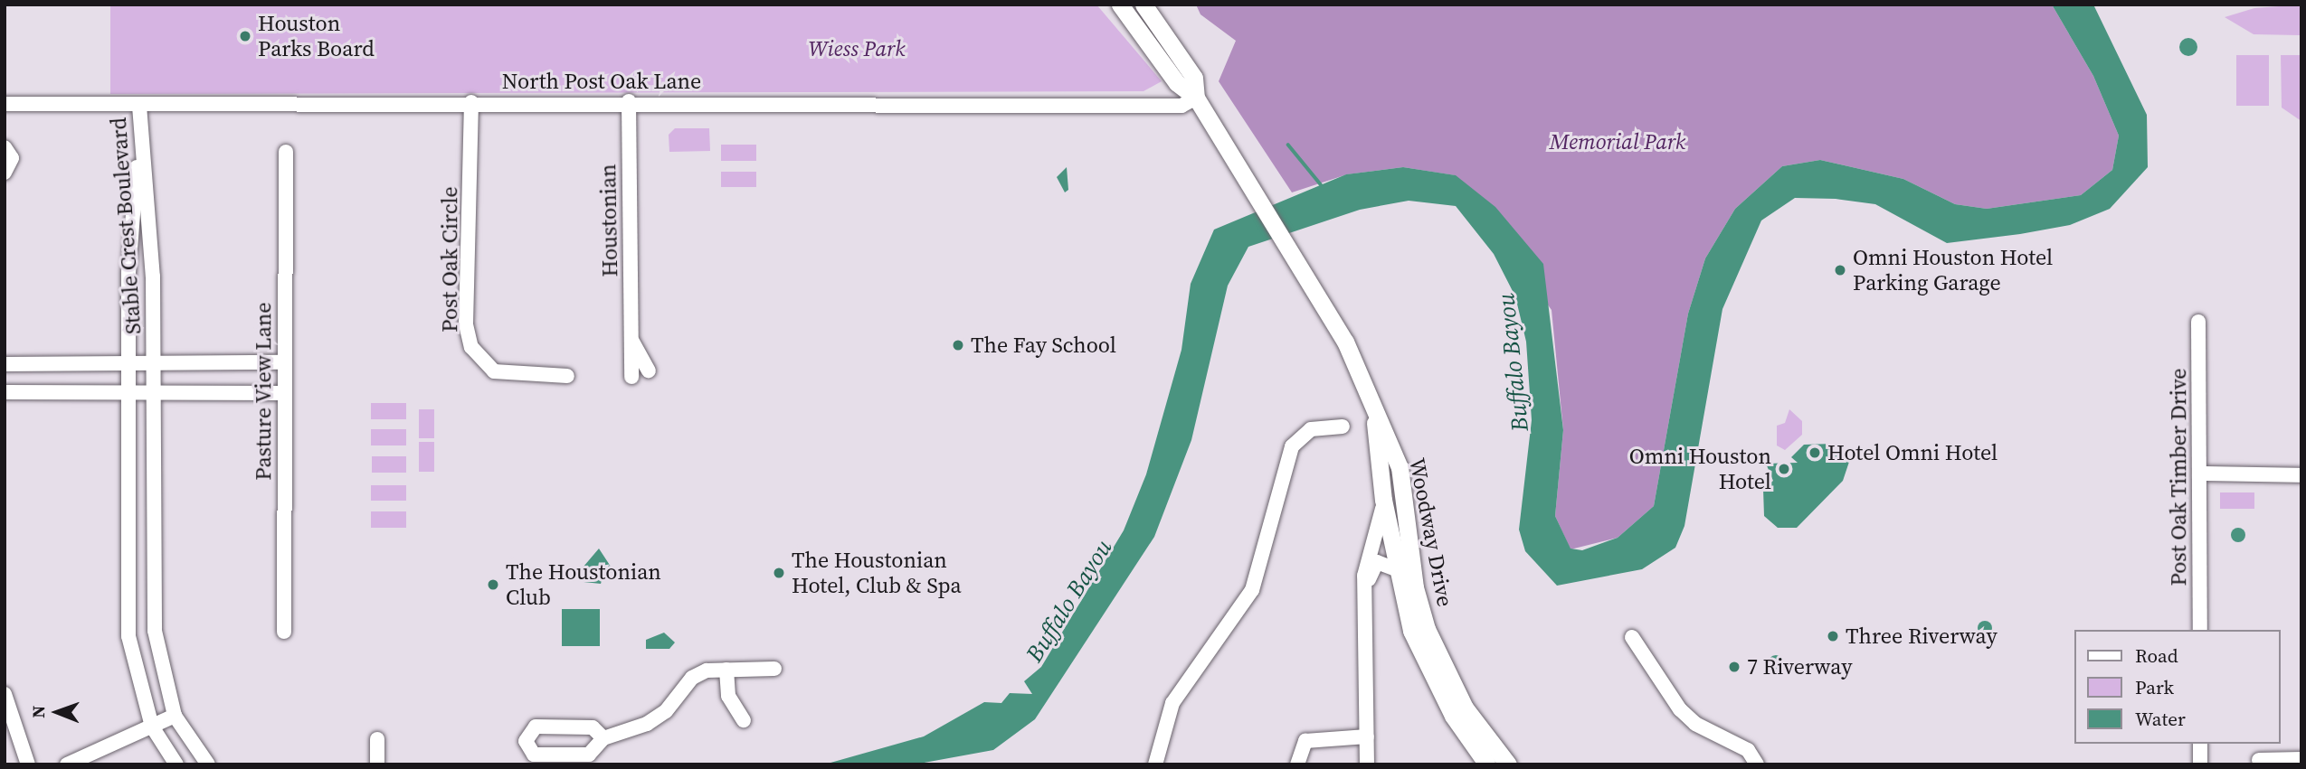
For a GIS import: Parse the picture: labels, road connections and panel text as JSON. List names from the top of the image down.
{
  "streets": {
    "main road": ["Woodway Drive"],
    "street": [
      "North Post Oak Lane",
      "Houstonian",
      "Stable Crest Boulevard",
      "Post Oak Circle",
      "Pasture View Lane",
      "Post Oak Timber Drive"
    ]
  },
  "crossings": [
    ["North Post Oak Lane", "Houstonian"],
    ["North Post Oak Lane", "Stable Crest Boulevard"],
    ["North Post Oak Lane", "Post Oak Circle"],
    ["North Post Oak Lane", "Woodway Drive"]
  ],
  "water": ["Buffalo Bayou"],
  "parks": ["Wiess Park", "Memorial Park"],
  "places": [
    "Houston Parks Board",
    "Omni Houston Hotel Parking Garage",
    "The Fay School",
    "Hotel Omni Hotel",
    "Omni Houston Hotel",
    "The Houstonian Hotel, Club & Spa",
    "The Houstonian Club",
    "Three Riverway",
    "7 Riverway"
  ],
  "legend": ["Road", "Park", "Water"],
  "north": "left"
}
